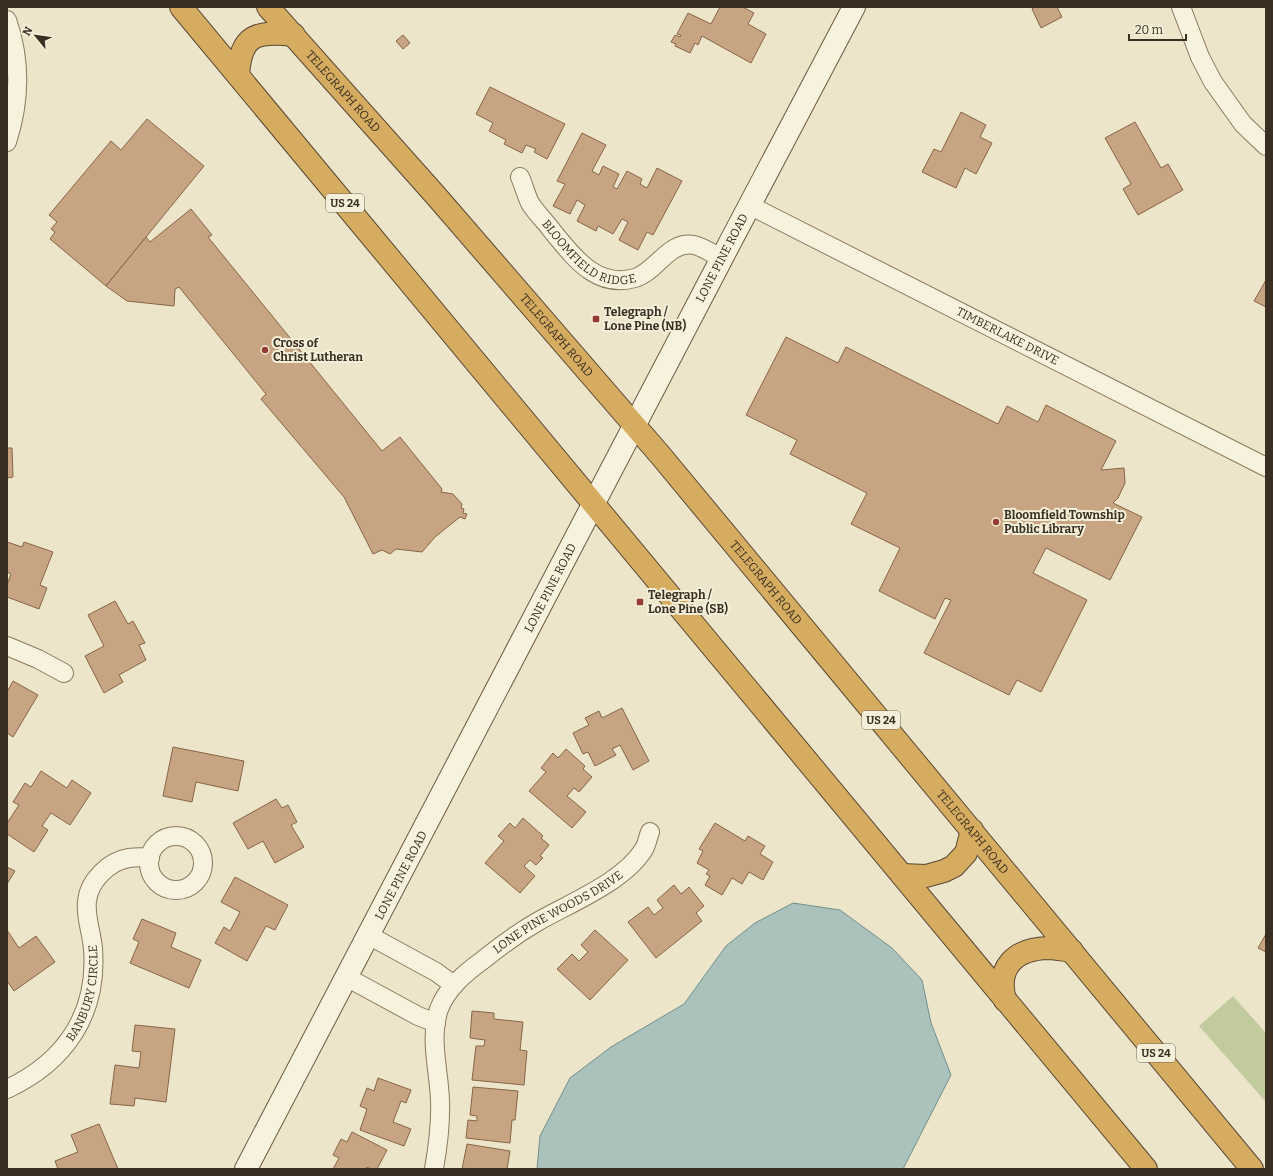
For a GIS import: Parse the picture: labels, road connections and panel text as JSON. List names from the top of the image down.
{
  "streets": {
    "highway": ["TELEGRAPH ROAD", "US 24"],
    "street": [
      "BLOOMFIELD RIDGE",
      "LONE PINE ROAD",
      "TIMBERLAKE DRIVE",
      "LONE PINE WOODS DRIVE",
      "BANBURY CIRCLE"
    ]
  },
  "crossings": [
    ["TELEGRAPH ROAD", "LONE PINE ROAD"],
    ["US 24", "LONE PINE ROAD"],
    ["BLOOMFIELD RIDGE", "LONE PINE ROAD"],
    ["LONE PINE ROAD", "TIMBERLAKE DRIVE"]
  ],
  "places": {
    "transit": ["Telegraph / Lone Pine (NB)", "Telegraph / Lone Pine (SB)"],
    "other": ["Cross of Christ Lutheran", "Bloomfield Township Public Library"]
  },
  "scale_bar": "20 m",
  "north": "top left"
}
